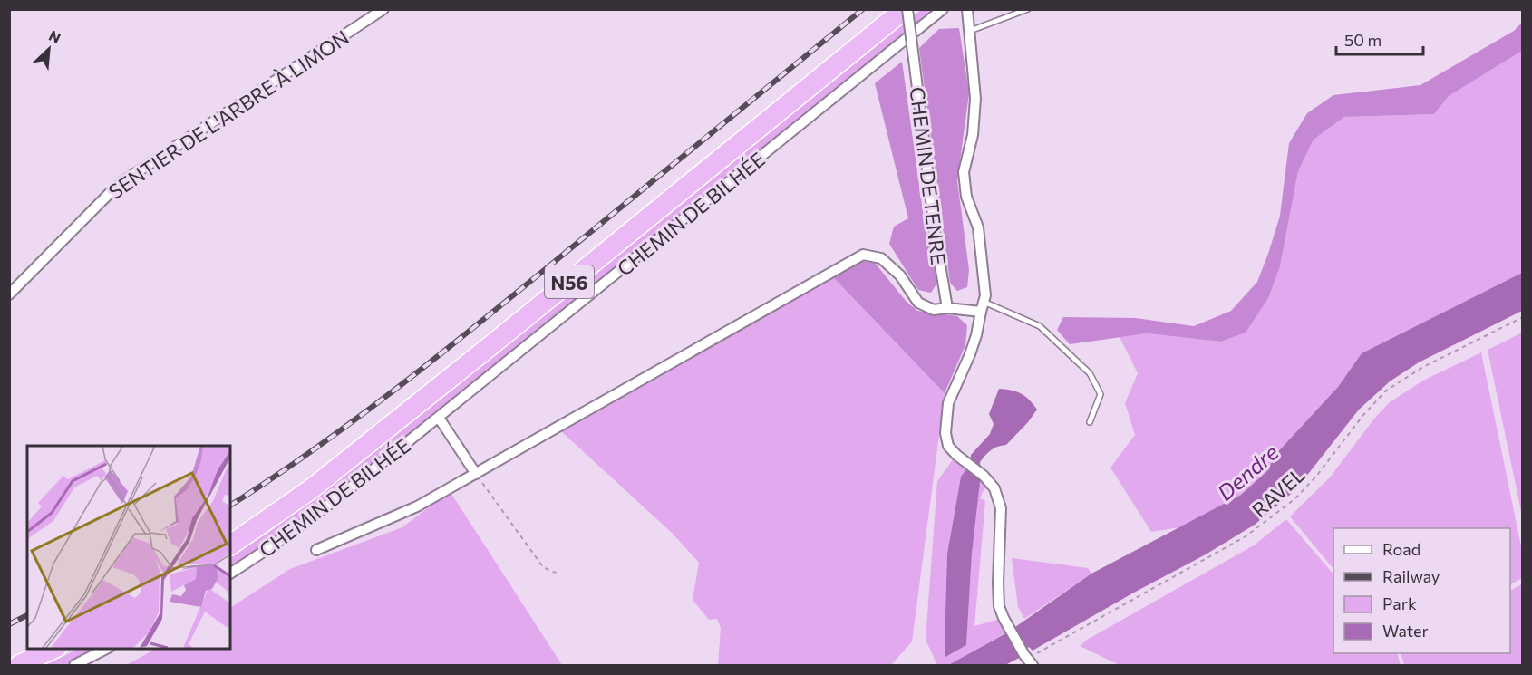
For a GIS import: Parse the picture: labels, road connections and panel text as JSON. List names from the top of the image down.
{
  "streets": {
    "highway": ["N56"],
    "street": ["SENTIER DE L'ARBRE À LIMON", "CHEMIN DE TENRE", "CHEMIN DE BILHÉE"],
    "path": ["RAVEL"]
  },
  "crossings": [
    ["CHEMIN DE TENRE", "CHEMIN DE BILHÉE"],
    ["CHEMIN DE TENRE", "N56"],
    ["CHEMIN DE TENRE", "RAVEL"]
  ],
  "water": ["Dendre"],
  "legend": [
    "Road",
    "Railway",
    "Park",
    "Water"
  ],
  "scale_bar": "50 m",
  "north": "top right"
}
